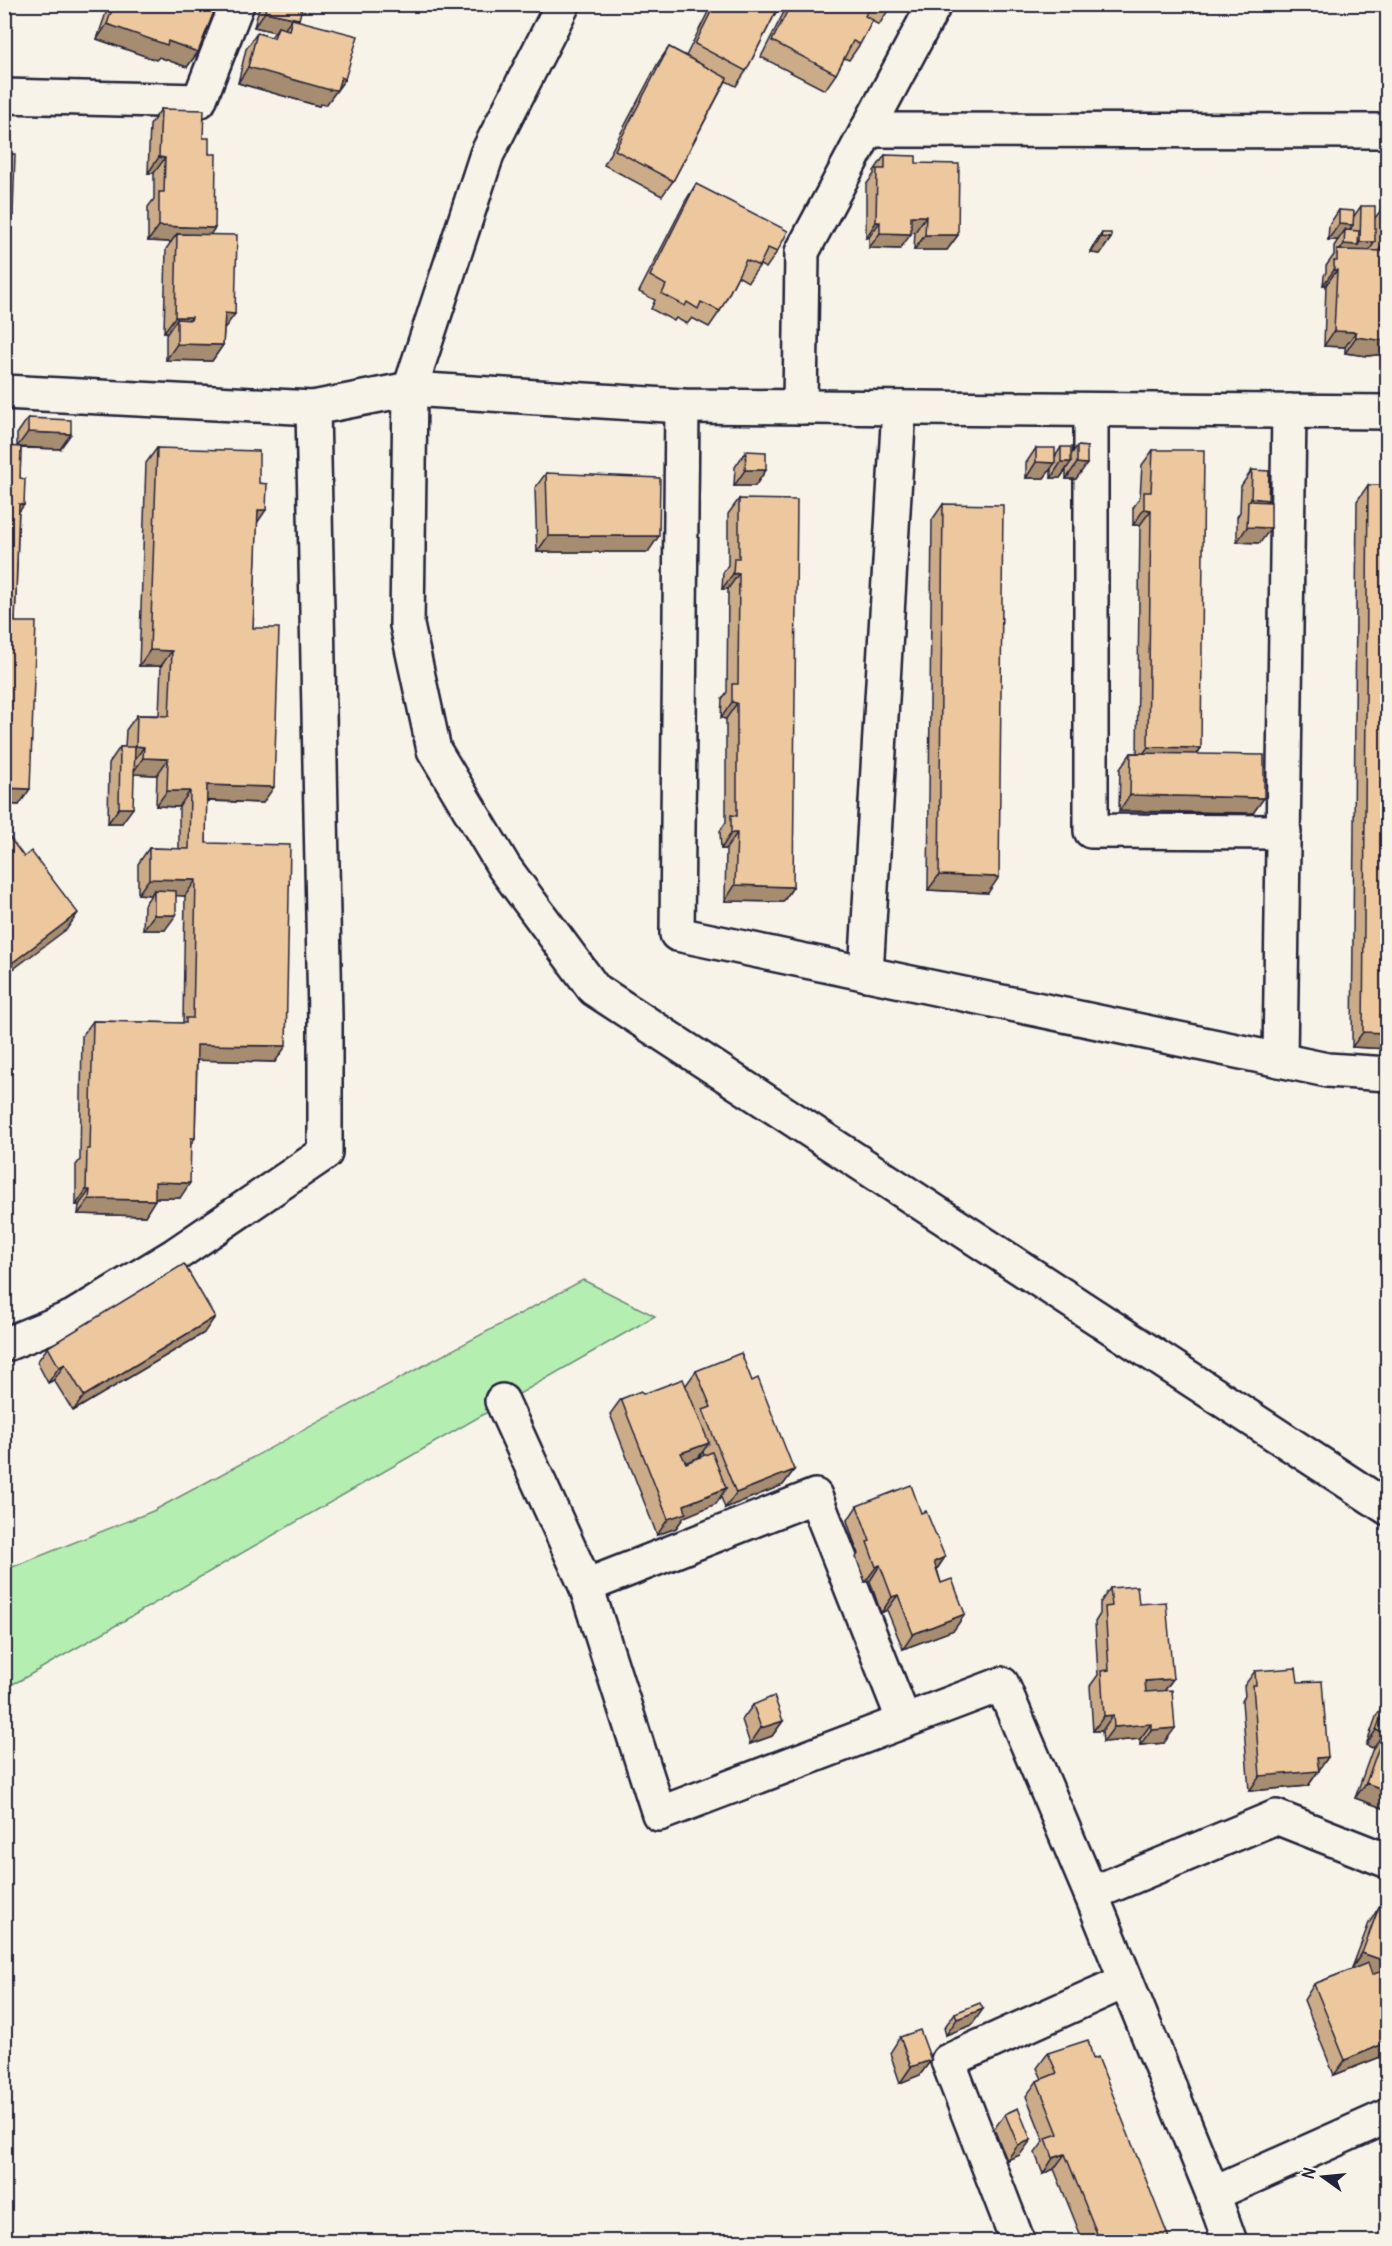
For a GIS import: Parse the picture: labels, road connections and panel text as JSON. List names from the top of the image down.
{
  "north": "left"
}
